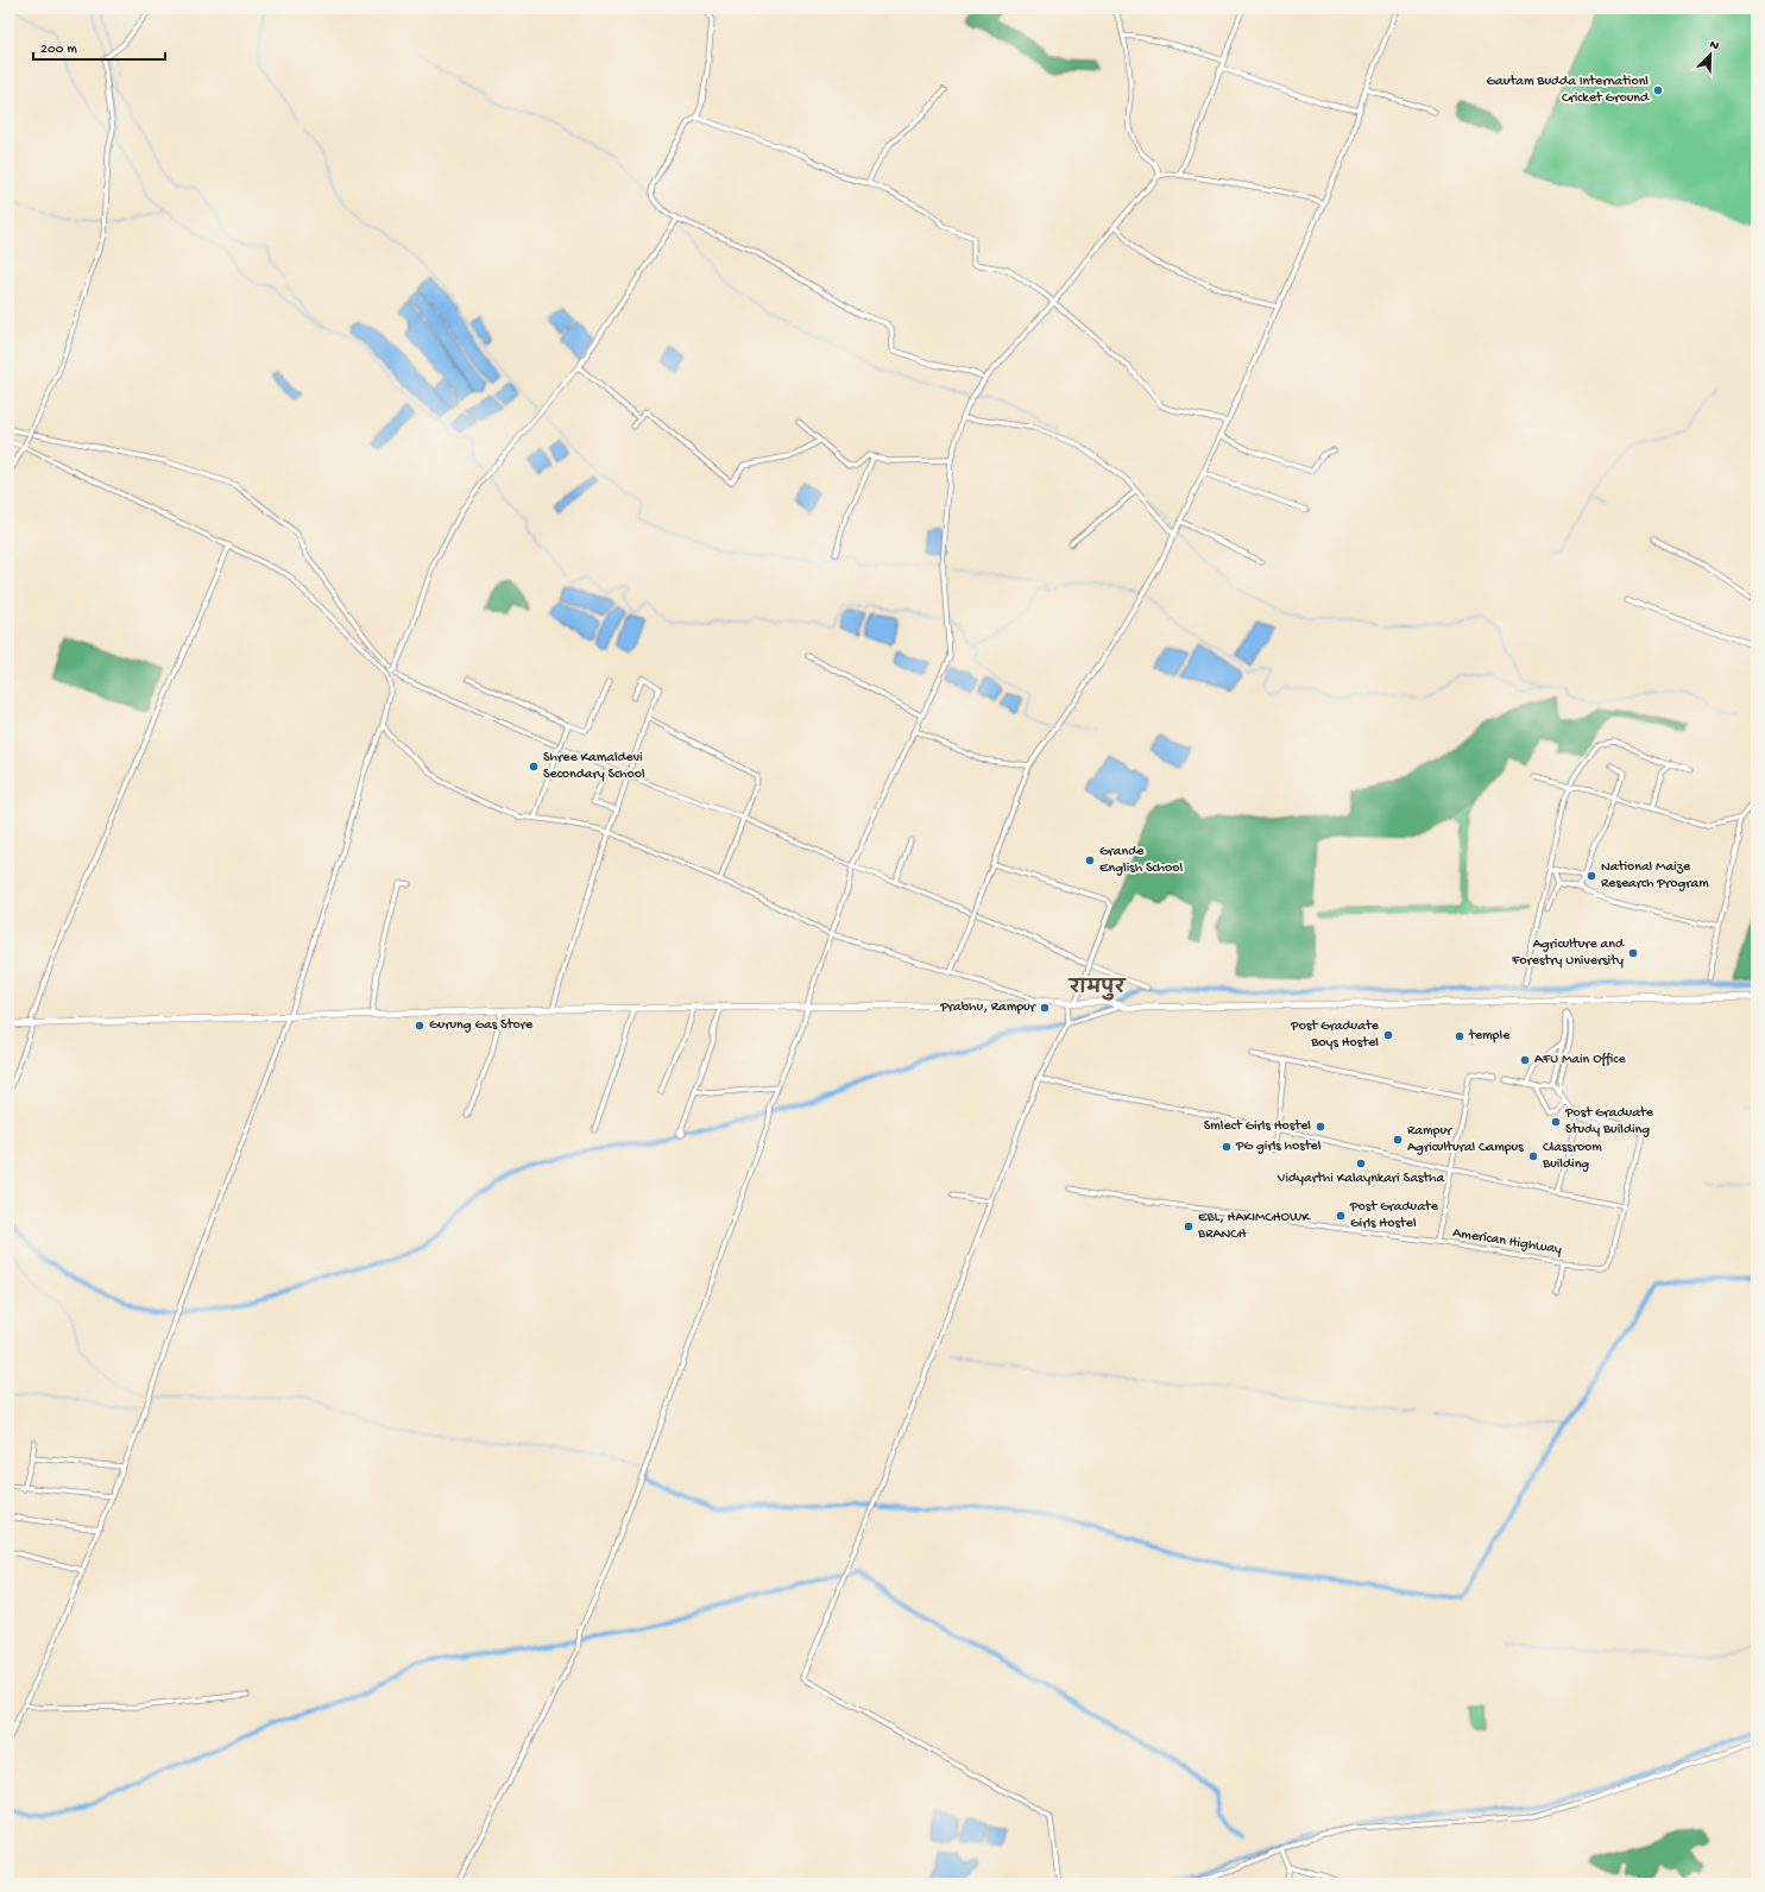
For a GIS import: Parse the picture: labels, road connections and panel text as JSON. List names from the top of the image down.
{
  "streets": {
    "street": ["American Highway"]
  },
  "districts": ["रामपुर"],
  "places": [
    "Gautam Budda Internationl Cricket Ground",
    "Shree Kamaldevi Secondary School",
    "Grande English School",
    "National Maize Research Program",
    "Agriculture and Forestry University",
    "Prabhu, Rampur",
    "Gurung Gas Store",
    "Post Graduate Boys Hostel",
    "temple",
    "AFU Main Office",
    "Post Graduate Study Building",
    "Smlect Girls Hostel",
    "Rampur Agricultural Campus",
    "PG girls hostel",
    "Classroom Building",
    "Vidyarthi Kalaynkari Sastha",
    "Post Graduate Girls Hostel",
    "EBL, HAKIMCHOWK BRANCH"
  ],
  "scale_bar": "200 m",
  "north": "top right"
}
